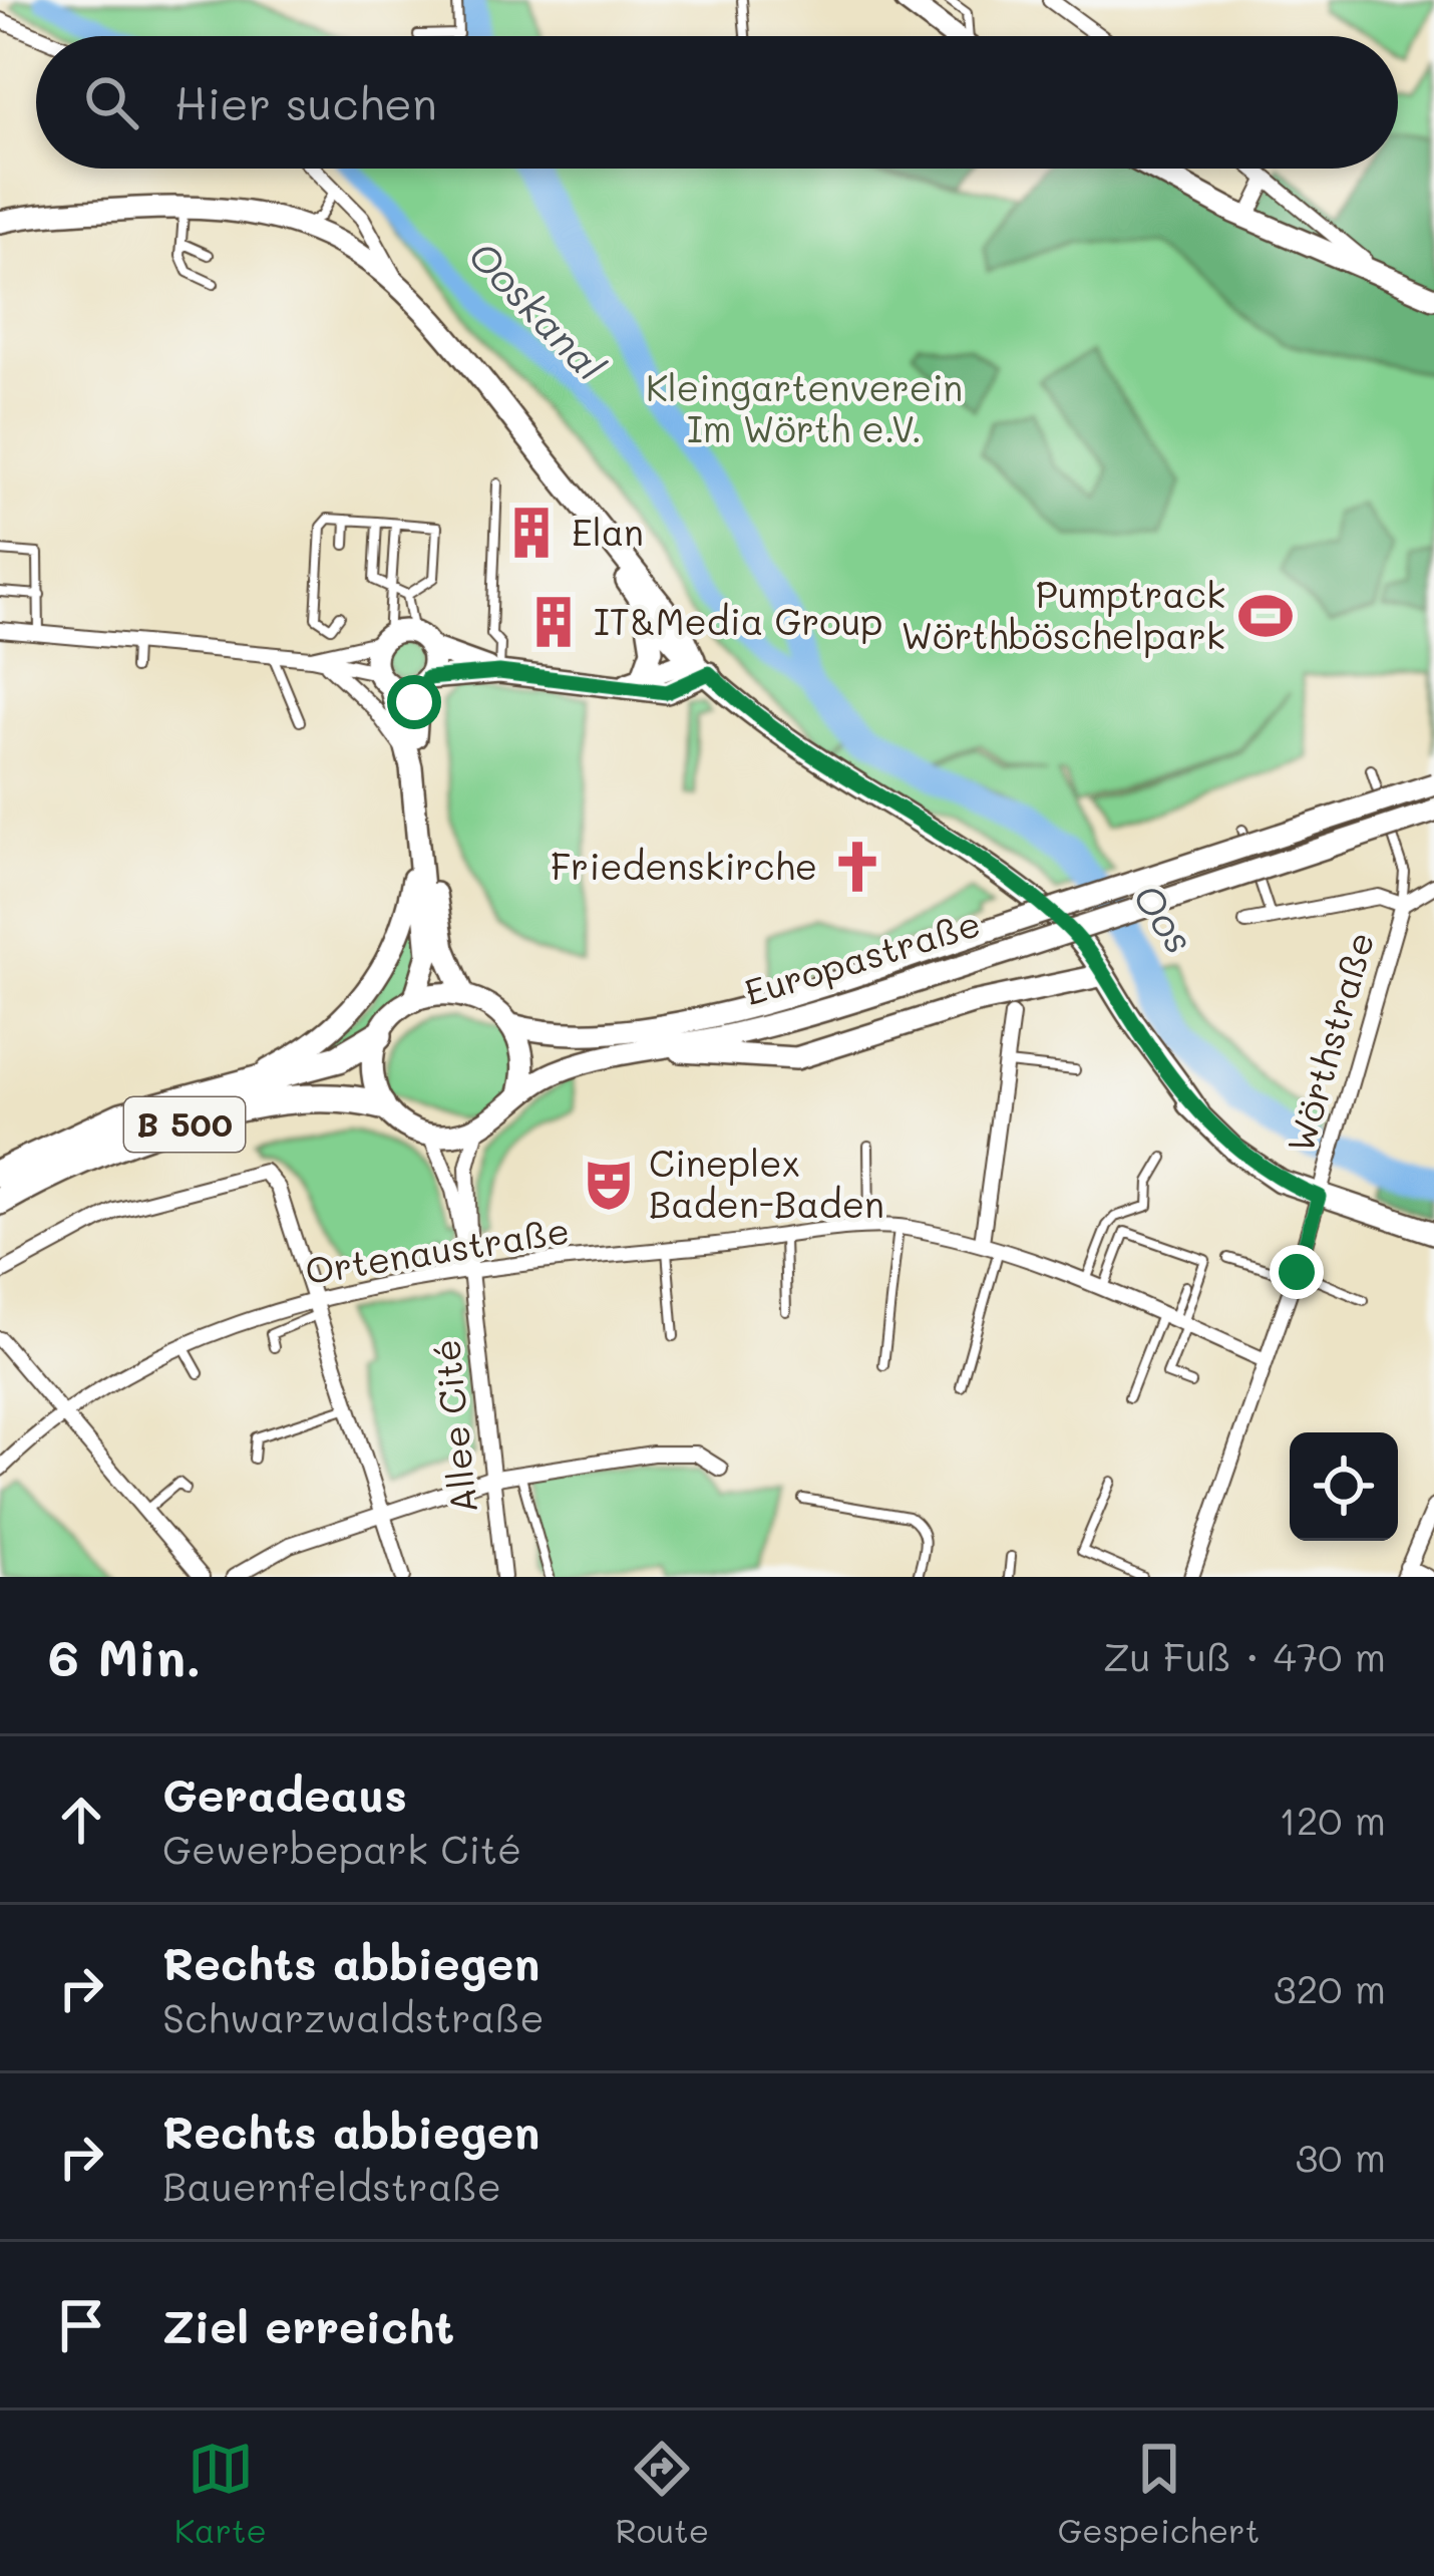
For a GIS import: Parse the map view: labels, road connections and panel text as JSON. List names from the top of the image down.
{
  "streets": {
    "highway": ["B 500"],
    "street": [
      "Europastraße",
      "Wörthstraße",
      "Ortenaustraße",
      "Allee Cité"
    ]
  },
  "crossings": [
    ["Europastraße", "B 500"],
    ["Europastraße", "Allee Cité"],
    ["Wörthstraße", "Ortenaustraße"],
    ["B 500", "Allee Cité"],
    ["Ortenaustraße", "Allee Cité"]
  ],
  "water": ["Ooskanal", "Oos"],
  "parks": ["Kleingartenverein Im Wörth e.V."],
  "places": {
    "building": ["Elan", "IT&Media Group"],
    "sports": ["Pumptrack Wörthböschelpark"],
    "church": ["Friedenskirche"],
    "theatre": ["Cineplex Baden-Baden"]
  },
  "page": {
    "search": "Hier suchen",
    "heading": ["6 Min.", "Zu Fuß · 470 m"],
    "list": [
      ["Geradeaus", "Gewerbepark Cité", "120 m"],
      ["Rechts abbiegen", "Schwarzwaldstraße", "320 m"],
      ["Rechts abbiegen", "Bauernfeldstraße", "30 m"],
      "Ziel erreicht"
    ],
    "nav": ["Karte", "Route", "Gespeichert"]
  }
}
